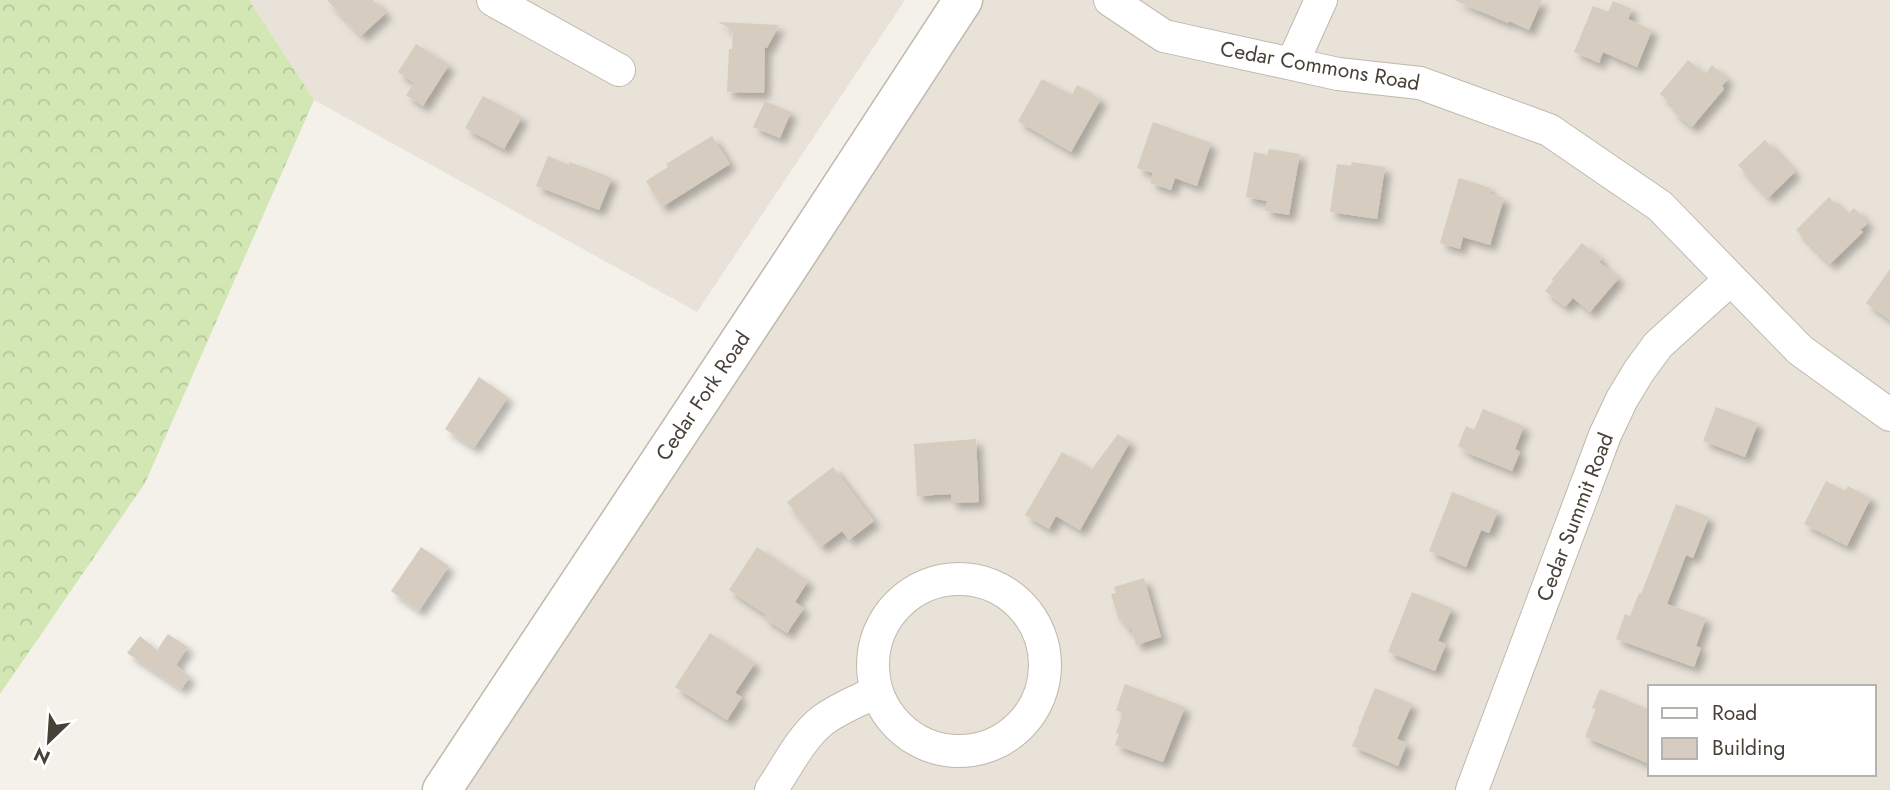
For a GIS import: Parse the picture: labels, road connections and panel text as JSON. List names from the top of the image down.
{
  "streets": {
    "street": ["Cedar Commons Road", "Cedar Fork Road", "Cedar Summit Road"]
  },
  "crossings": [
    ["Cedar Commons Road", "Cedar Summit Road"]
  ],
  "legend": ["Road", "Building"],
  "north": "bottom left"
}
